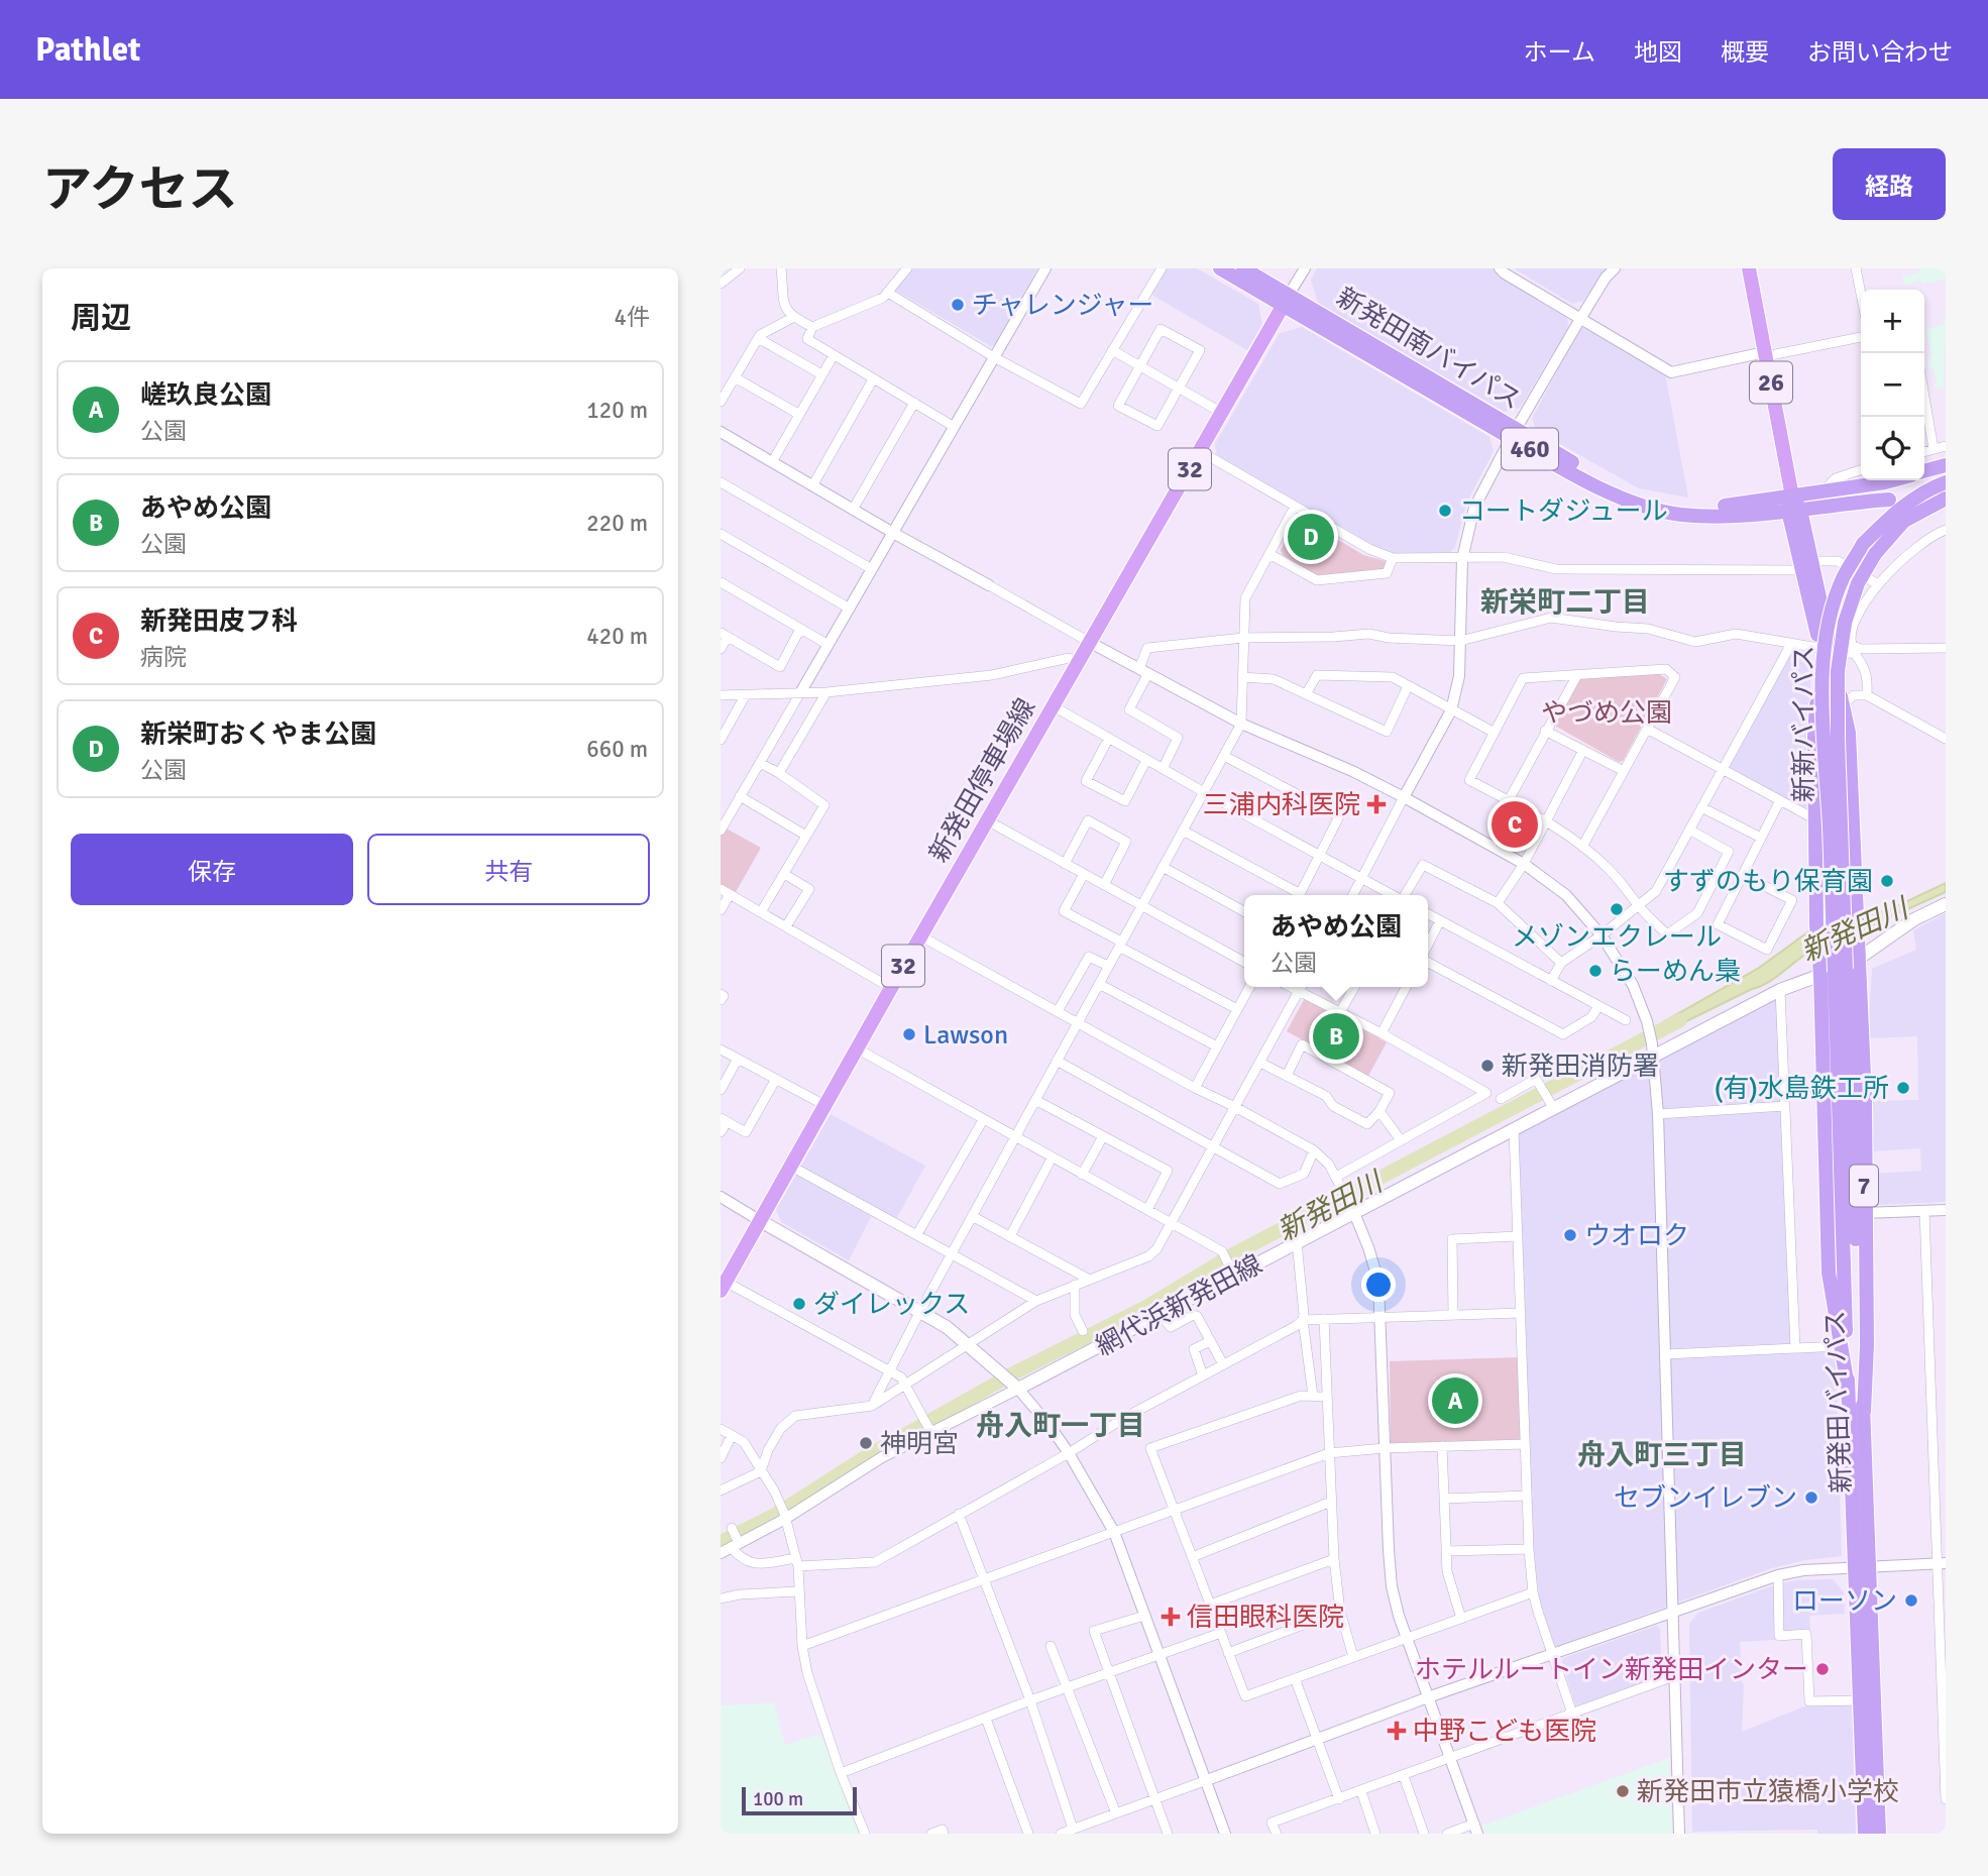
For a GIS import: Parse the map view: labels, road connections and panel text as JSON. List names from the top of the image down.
{
  "streets": {
    "highway": [
      "新発田南バイパス",
      "460",
      "新新バイパス",
      "7",
      "新発田バイパス"
    ],
    "main road": [
      "26",
      "32",
      "新発田停車場線",
      "網代浜新発田線"
    ]
  },
  "crossings": [
    ["新発田南バイパス", "26"],
    ["新発田南バイパス", "新発田停車場線"],
    ["新発田南バイパス", "7"],
    ["26", "7"],
    ["新新バイパス", "7"],
    ["新新バイパス", "網代浜新発田線"],
    ["新新バイパス", "新発田バイパス"],
    ["7", "網代浜新発田線"],
    ["7", "新発田バイパス"],
    ["網代浜新発田線", "新発田バイパス"]
  ],
  "districts": ["新栄町二丁目", "舟入町一丁目", "舟入町三丁目"],
  "water": ["新発田川"],
  "parks": ["やづめ公園"],
  "places": {
    "other": [
      "チャレンジャー",
      "コートダジュール",
      "すずのもり保育園",
      "メゾンエクレール",
      "らーめん梟",
      "Lawson",
      "新発田消防署",
      "(有)水島鉄工所",
      "ウオロク",
      "ダイレックス",
      "神明宮",
      "セブンイレブン",
      "ローソン",
      "ホテルルートイン新発田インター",
      "新発田市立猿橋小学校"
    ],
    "health": ["三浦内科医院", "信田眼科医院", "中野こども医院"]
  },
  "scale_bar": "100 m",
  "page": {
    "header": "Pathlet",
    "nav": [
      "ホーム",
      "地図",
      "概要",
      "お問い合わせ"
    ],
    "title": "アクセス",
    "buttons": [
      "経路",
      ["保存", "共有"]
    ],
    "heading": ["周辺", "4件"],
    "map_buttons": ["+", "−"],
    "list": [
      {
        "mark": "A",
        "name": "嵯玖良公園",
        "note": "公園",
        "value": "120 m"
      },
      {
        "mark": "B",
        "name": "あやめ公園",
        "note": "公園",
        "value": "220 m"
      },
      {
        "mark": "C",
        "name": "新発田皮フ科",
        "note": "病院",
        "value": "420 m"
      },
      {
        "mark": "D",
        "name": "新栄町おくやま公園",
        "note": "公園",
        "value": "660 m"
      }
    ],
    "pins": [
      "D",
      "C",
      "B",
      "A"
    ],
    "popup": ["あやめ公園", "公園"],
    "scale": "100 m"
  }
}
